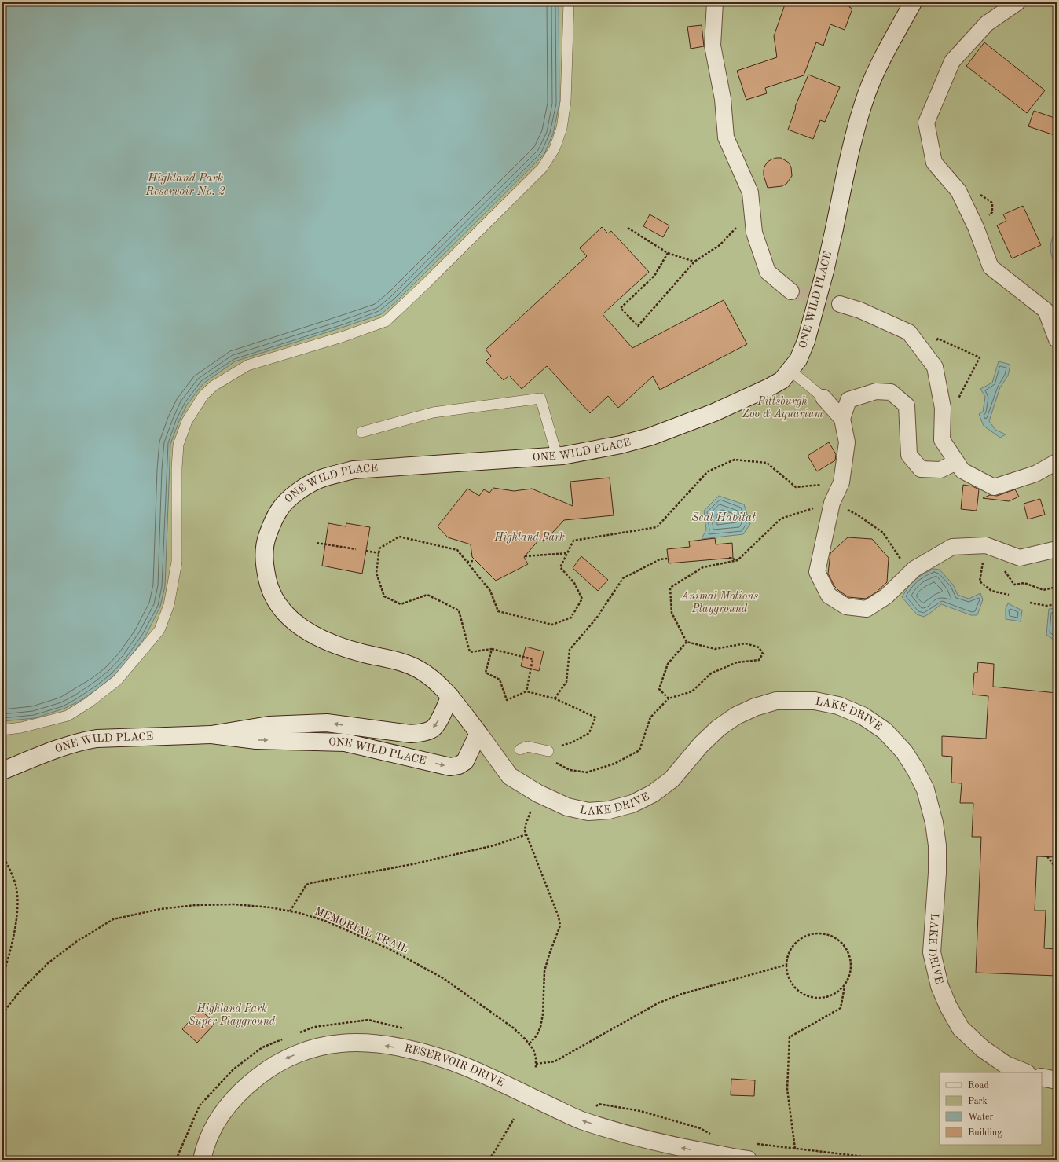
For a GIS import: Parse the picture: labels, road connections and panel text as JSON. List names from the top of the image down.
{
  "streets": {
    "main road": ["ONE WILD PLACE", "LAKE DRIVE", "RESERVOIR DRIVE"],
    "path": ["MEMORIAL TRAIL"]
  },
  "crossings": [
    ["ONE WILD PLACE", "LAKE DRIVE"]
  ],
  "one_way": ["RESERVOIR DRIVE"],
  "water": ["Highland Park Reservoir No. 2", "Seal Habitat"],
  "parks": [
    "Pittsburgh Zoo & Aquarium",
    "Highland Park",
    "Animal Motions Playground",
    "Highland Park Super Playground"
  ],
  "legend": [
    "Road",
    "Park",
    "Water",
    "Building"
  ]
}
